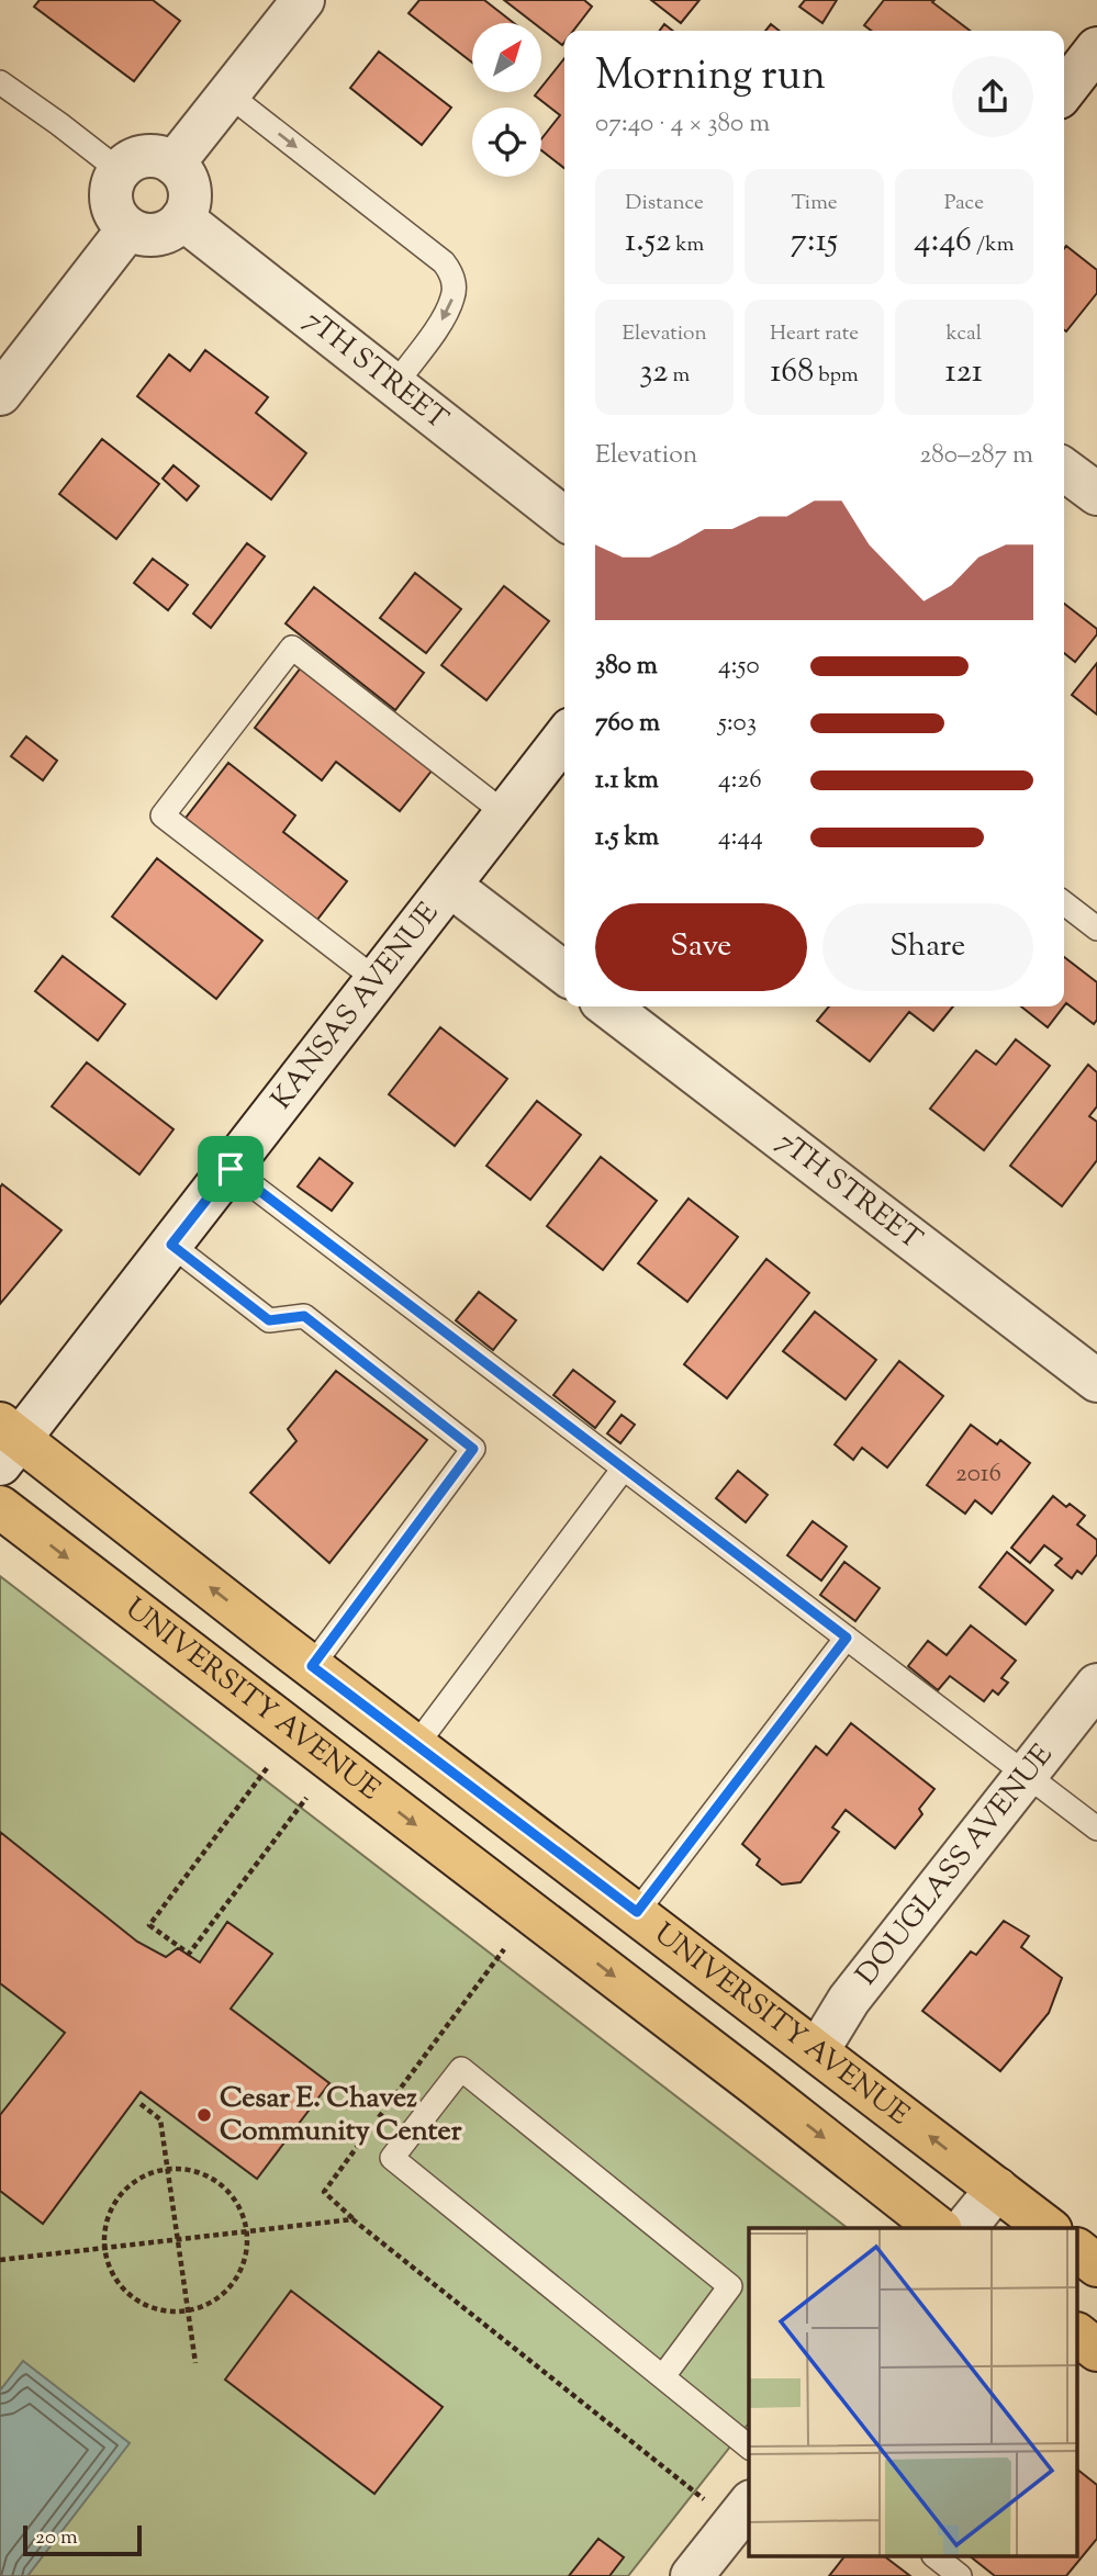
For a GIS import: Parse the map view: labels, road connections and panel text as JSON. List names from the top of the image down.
{
  "streets": {
    "main road": ["UNIVERSITY AVENUE"],
    "street": ["7TH STREET", "KANSAS AVENUE", "DOUGLASS AVENUE"]
  },
  "crossings": [
    ["KANSAS AVENUE", "UNIVERSITY AVENUE"],
    ["UNIVERSITY AVENUE", "DOUGLASS AVENUE"]
  ],
  "places": ["Cesar E. Chavez Community Center"],
  "house_numbers": ["2016"],
  "scale_bar": "20 m",
  "north": "top right",
  "page": {
    "heading": ["Morning run", "07:40 · 4 × 380 m"],
    "stats": [
      ["Distance", "1.52 km"],
      ["Time", "7:15"],
      ["Pace", "4:46 /km"],
      ["Elevation", "32 m"],
      ["Heart rate", "168 bpm"],
      ["kcal", "121"]
    ],
    "chart": ["Elevation", "280–287 m"],
    "list": [
      {
        "name": "380 m",
        "note": "4:50"
      },
      {
        "name": "760 m",
        "note": "5:03"
      },
      {
        "name": "1.1 km",
        "note": "4:26"
      },
      {
        "name": "1.5 km",
        "note": "4:44"
      }
    ],
    "buttons": ["Save", "Share"],
    "scale": "20 m"
  }
}
